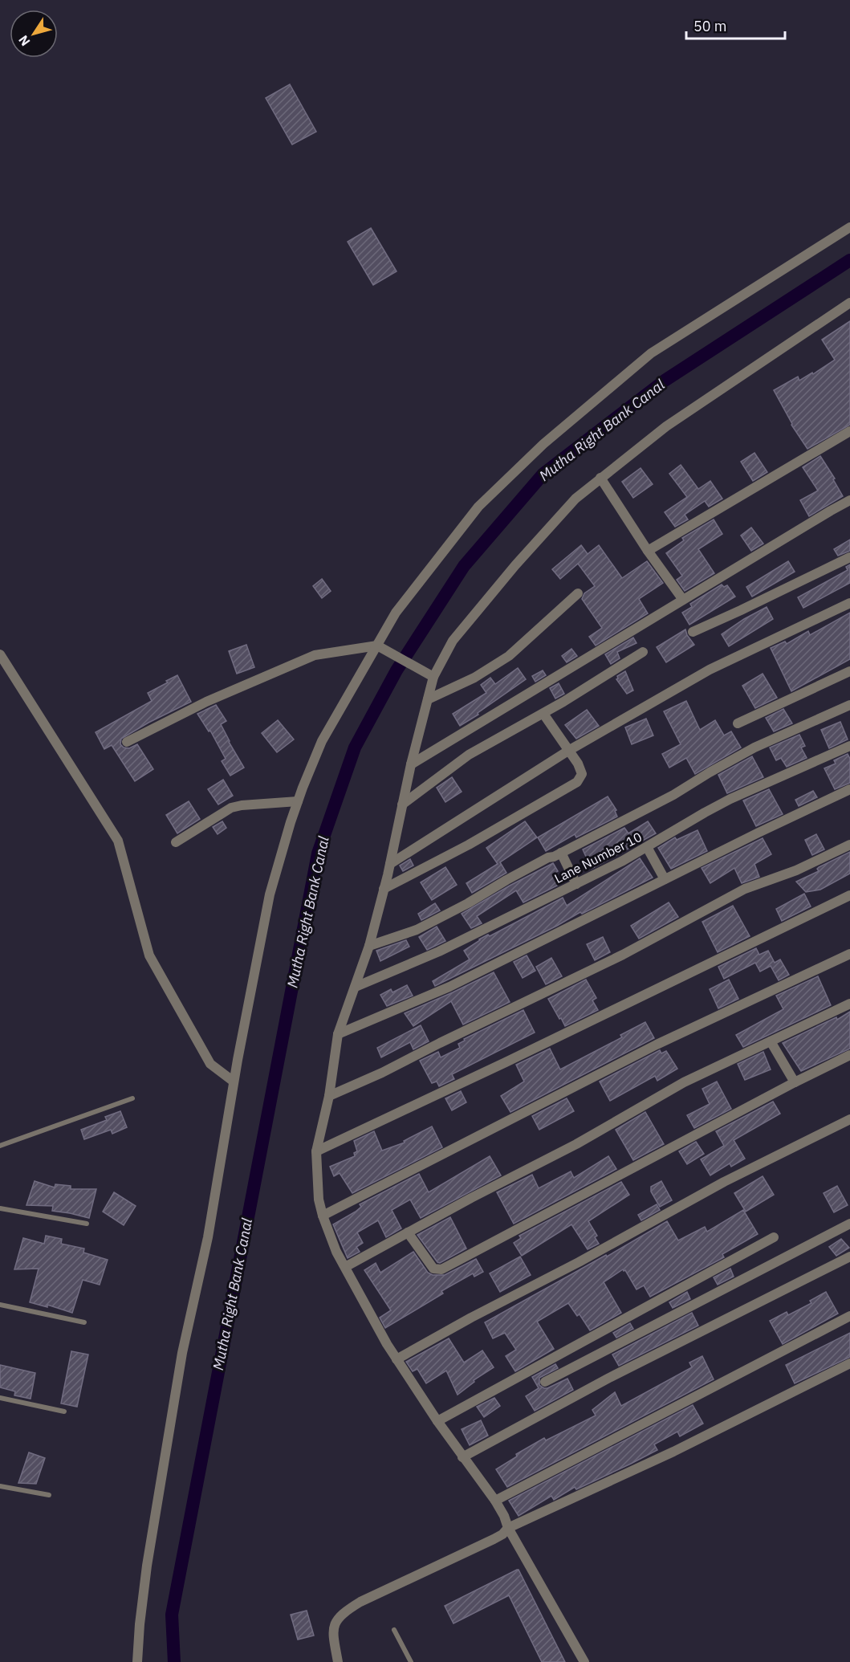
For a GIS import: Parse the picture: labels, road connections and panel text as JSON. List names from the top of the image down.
{
  "streets": {
    "street": ["Lane Number 10"]
  },
  "water": ["Mutha Right Bank Canal"],
  "scale_bar": "50 m",
  "north": "bottom left"
}
